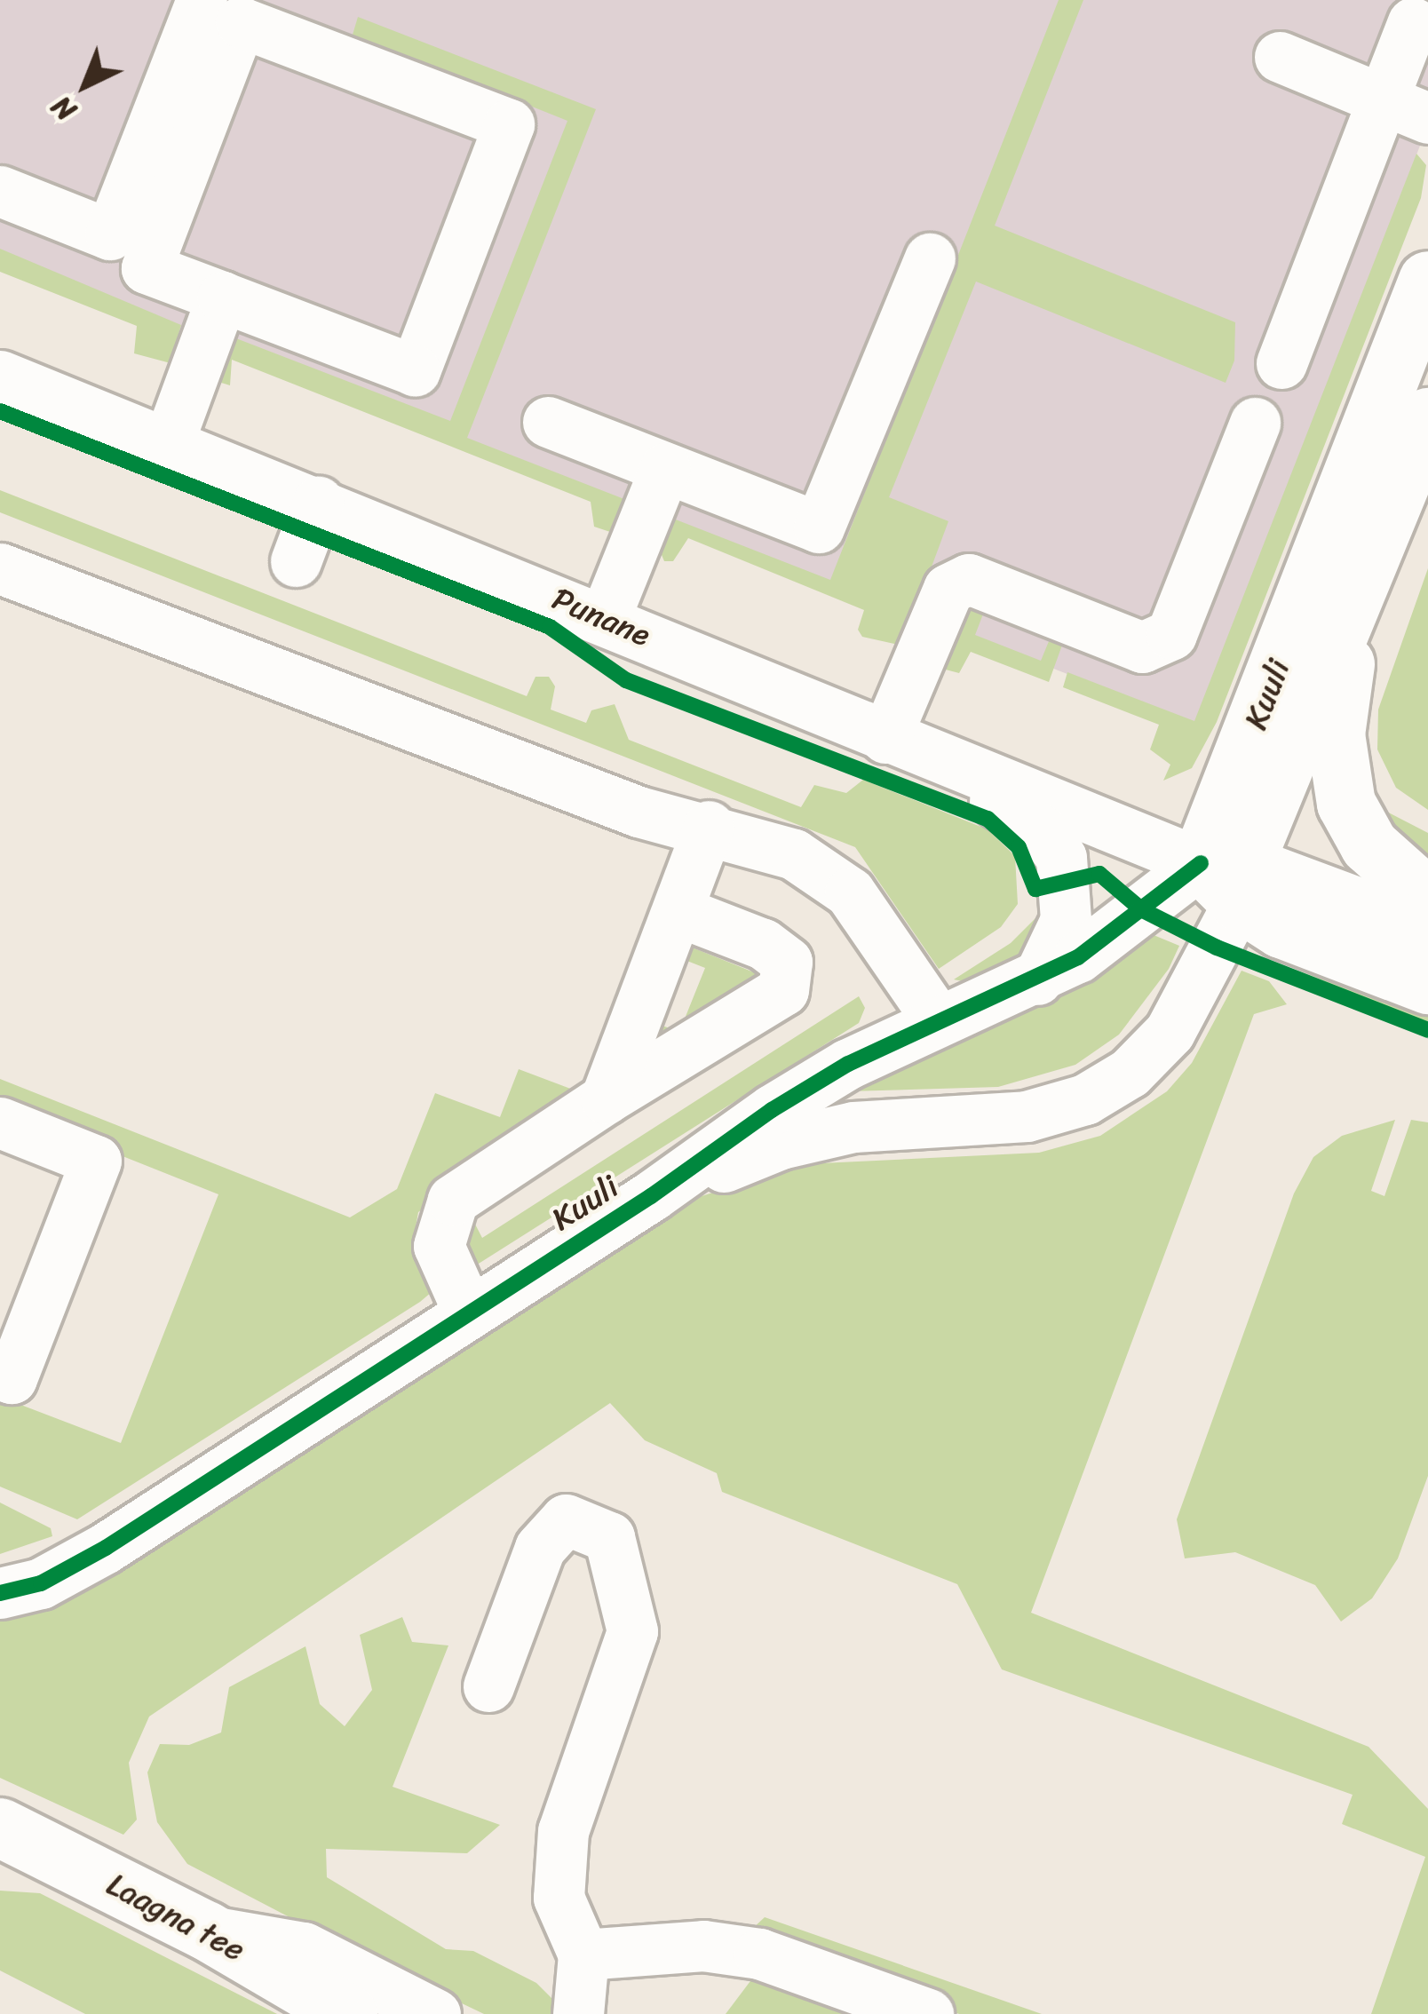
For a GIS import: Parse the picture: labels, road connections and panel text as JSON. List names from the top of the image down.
{
  "streets": {
    "main road": ["Punane", "Kuuli", "Laagna tee"]
  },
  "crossings": [
    ["Punane", "Kuuli"]
  ],
  "north": "bottom left"
}
